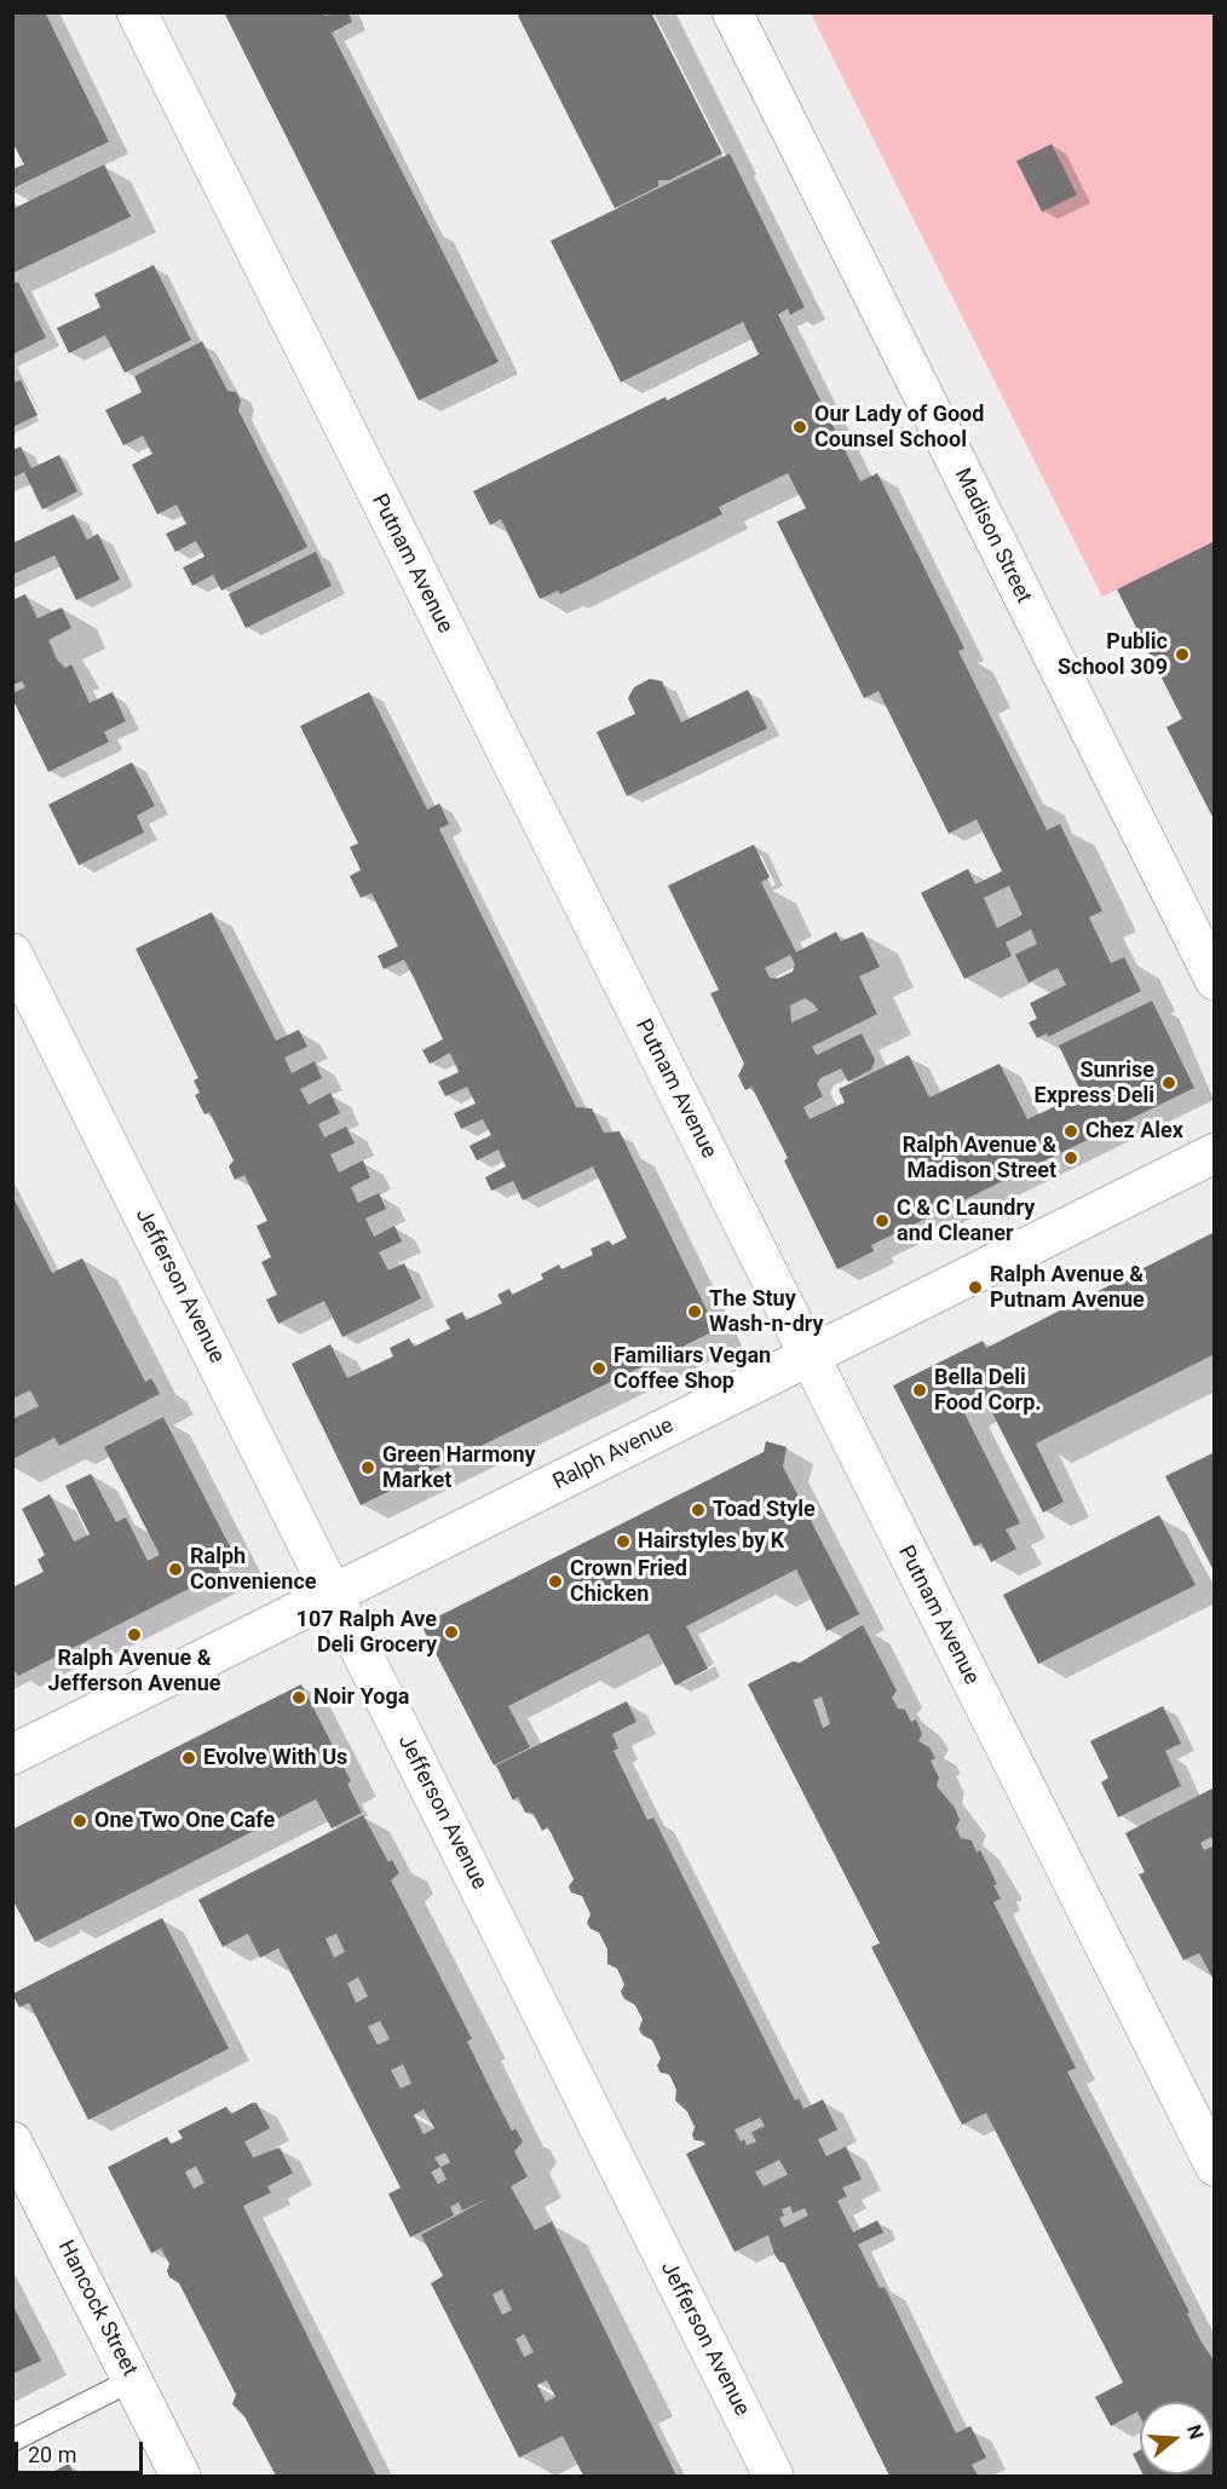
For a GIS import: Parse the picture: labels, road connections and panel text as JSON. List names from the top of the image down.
{
  "streets": {
    "street": [
      "Madison Street",
      "Putnam Avenue",
      "Jefferson Avenue",
      "Ralph Avenue",
      "Hancock Street"
    ]
  },
  "crossings": [
    ["Putnam Avenue", "Ralph Avenue"],
    ["Jefferson Avenue", "Ralph Avenue"]
  ],
  "places": [
    "Our Lady of Good Counsel School",
    "Public School 309",
    "Sunrise Express Deli",
    "Chez Alex",
    "Ralph Avenue & Madison Street",
    "C & C Laundry and Cleaner",
    "Ralph Avenue & Putnam Avenue",
    "The Stuy Wash-n-dry",
    "Familiars Vegan Coffee Shop",
    "Bella Deli Food Corp.",
    "Green Harmony Market",
    "Toad Style",
    "Hairstyles by K",
    "Ralph Convenience",
    "Crown Fried Chicken",
    "107 Ralph Ave Deli Grocery",
    "Ralph Avenue & Jefferson Avenue",
    "Noir Yoga",
    "Evolve With Us",
    "One Two One Cafe"
  ],
  "scale_bar": "20 m",
  "north": "right"
}
